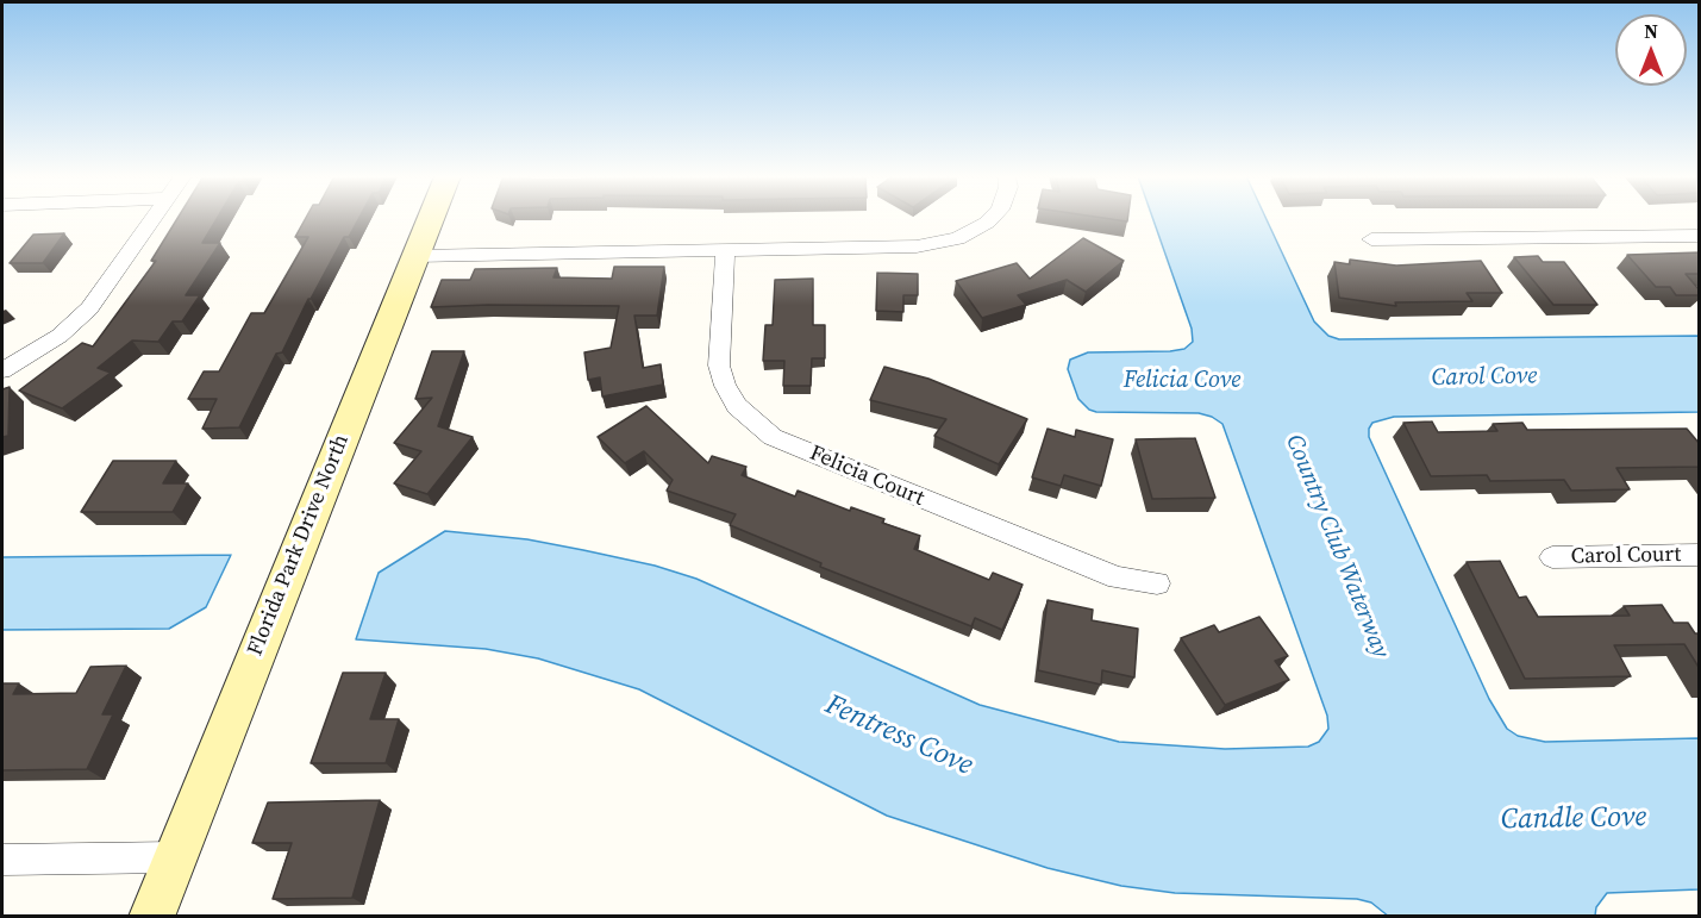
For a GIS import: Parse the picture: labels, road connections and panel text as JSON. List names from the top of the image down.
{
  "streets": {
    "street": ["Felicia Court", "Florida Park Drive North", "Carol Court"]
  },
  "water": [
    "Carol Cove",
    "Felicia Cove",
    "Country Club Waterway",
    "Fentress Cove",
    "Candle Cove"
  ],
  "north": "top"
}
